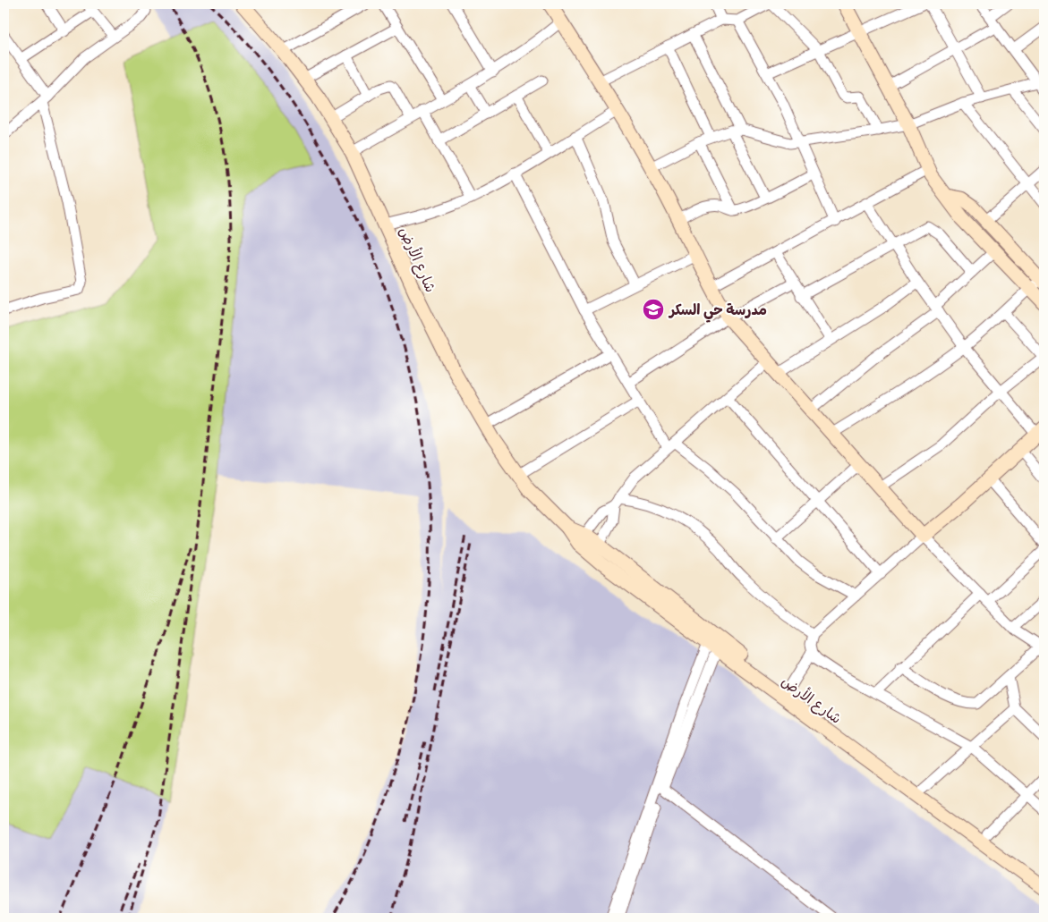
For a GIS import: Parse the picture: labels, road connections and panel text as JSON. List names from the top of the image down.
{
  "streets": {
    "main road": ["شارع الأرض"]
  },
  "places": {
    "school or university": ["مدرسة حي السكر"]
  }
}
